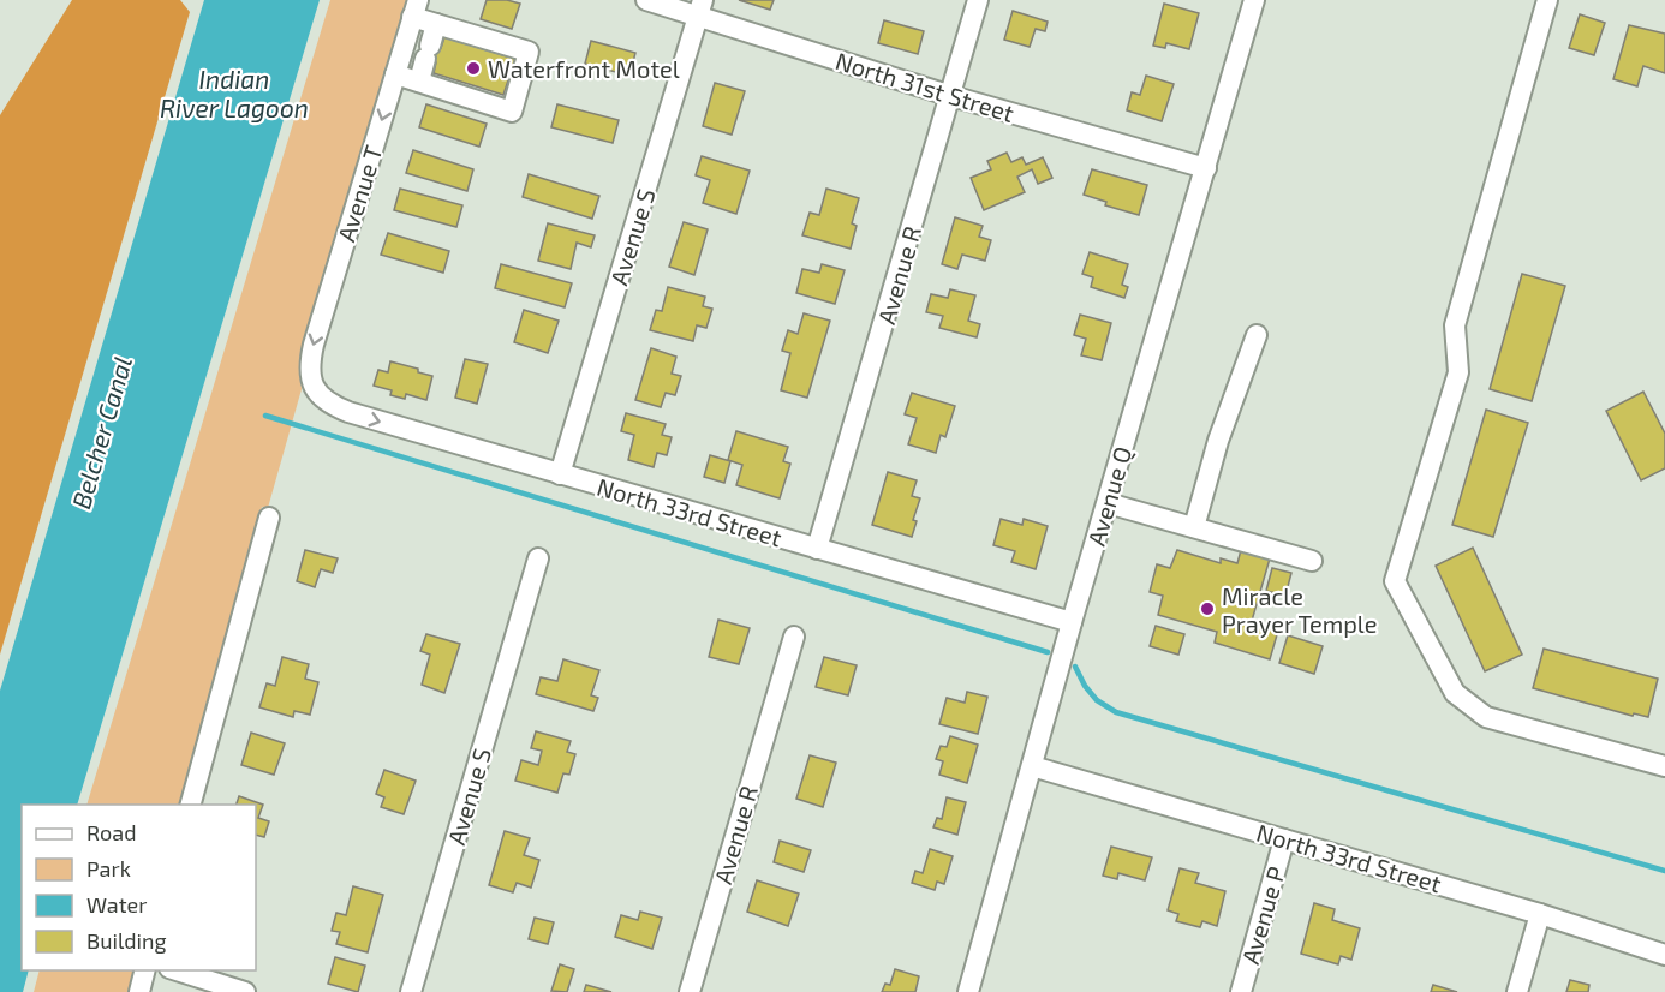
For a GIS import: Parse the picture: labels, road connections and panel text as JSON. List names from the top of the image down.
{
  "streets": {
    "street": [
      "North 31st Street",
      "Avenue T",
      "Avenue S",
      "Avenue R",
      "Avenue Q",
      "North 33rd Street",
      "Avenue P"
    ]
  },
  "crossings": [
    ["North 31st Street", "Avenue S"],
    ["North 31st Street", "Avenue R"],
    ["North 31st Street", "Avenue Q"],
    ["Avenue T", "North 33rd Street"],
    ["Avenue S", "North 33rd Street"],
    ["Avenue R", "North 33rd Street"],
    ["Avenue Q", "North 33rd Street"],
    ["North 33rd Street", "Avenue P"]
  ],
  "one_way": ["Avenue T"],
  "water": ["Indian River Lagoon", "Belcher Canal"],
  "places": ["Waterfront Motel", "Miracle Prayer Temple"],
  "legend": [
    "Road",
    "Park",
    "Water",
    "Building"
  ]
}
